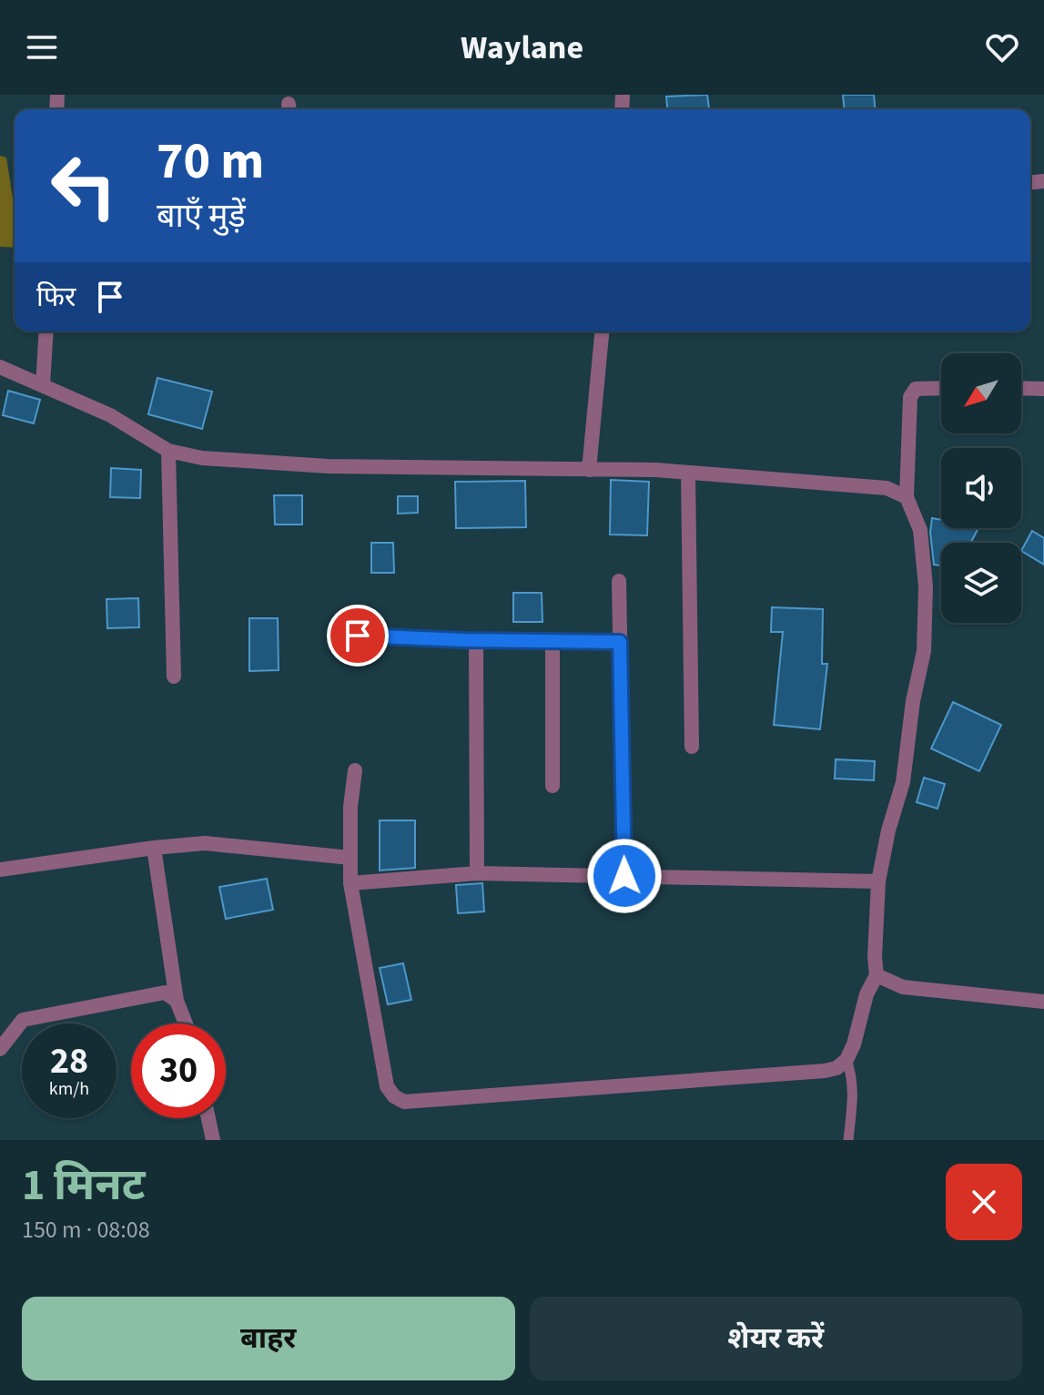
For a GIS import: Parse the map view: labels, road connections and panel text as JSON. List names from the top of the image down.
{
  "north": "bottom left",
  "page": {
    "header": "Waylane",
    "turn": ["70 m", "बाएँ मुड़ें"],
    "then": "फिर",
    "speed": "28 km/h",
    "limit": "30",
    "heading": ["1 मिनट", "150 m · 08:08"],
    "buttons": ["बाहर", "शेयर करें"]
  }
}
